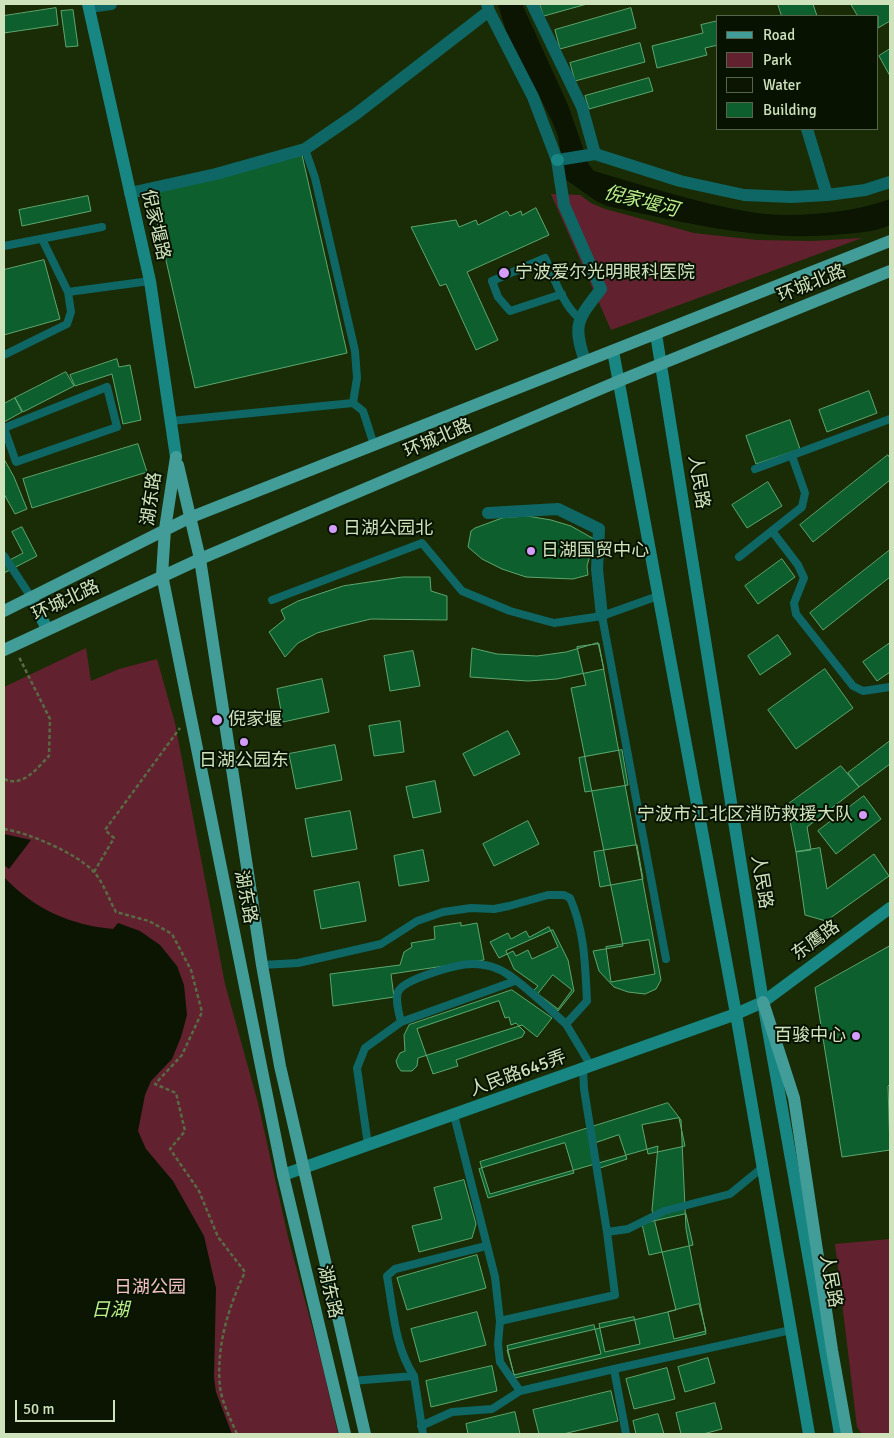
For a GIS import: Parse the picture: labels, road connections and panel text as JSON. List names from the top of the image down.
{
  "streets": {
    "main road": [
      "倪家堰路",
      "环城北路",
      "人民路",
      "湖东路",
      "东鹰路",
      "人民路645弄"
    ]
  },
  "crossings": [
    ["倪家堰路", "湖东路"],
    ["环城北路", "人民路"],
    ["环城北路", "湖东路"],
    ["人民路", "东鹰路"],
    ["人民路", "人民路645弄"],
    ["湖东路", "人民路645弄"],
    ["东鹰路", "人民路645弄"]
  ],
  "water": ["倪家堰河", "日湖"],
  "parks": ["日湖公园"],
  "places": [
    "宁波爱尔光明眼科医院",
    "日湖公园北",
    "日湖国贸中心",
    "倪家堰",
    "日湖公园东",
    "宁波市江北区消防救援大队",
    "百骏中心"
  ],
  "legend": [
    "Road",
    "Park",
    "Water",
    "Building"
  ],
  "scale_bar": "50 m"
}
